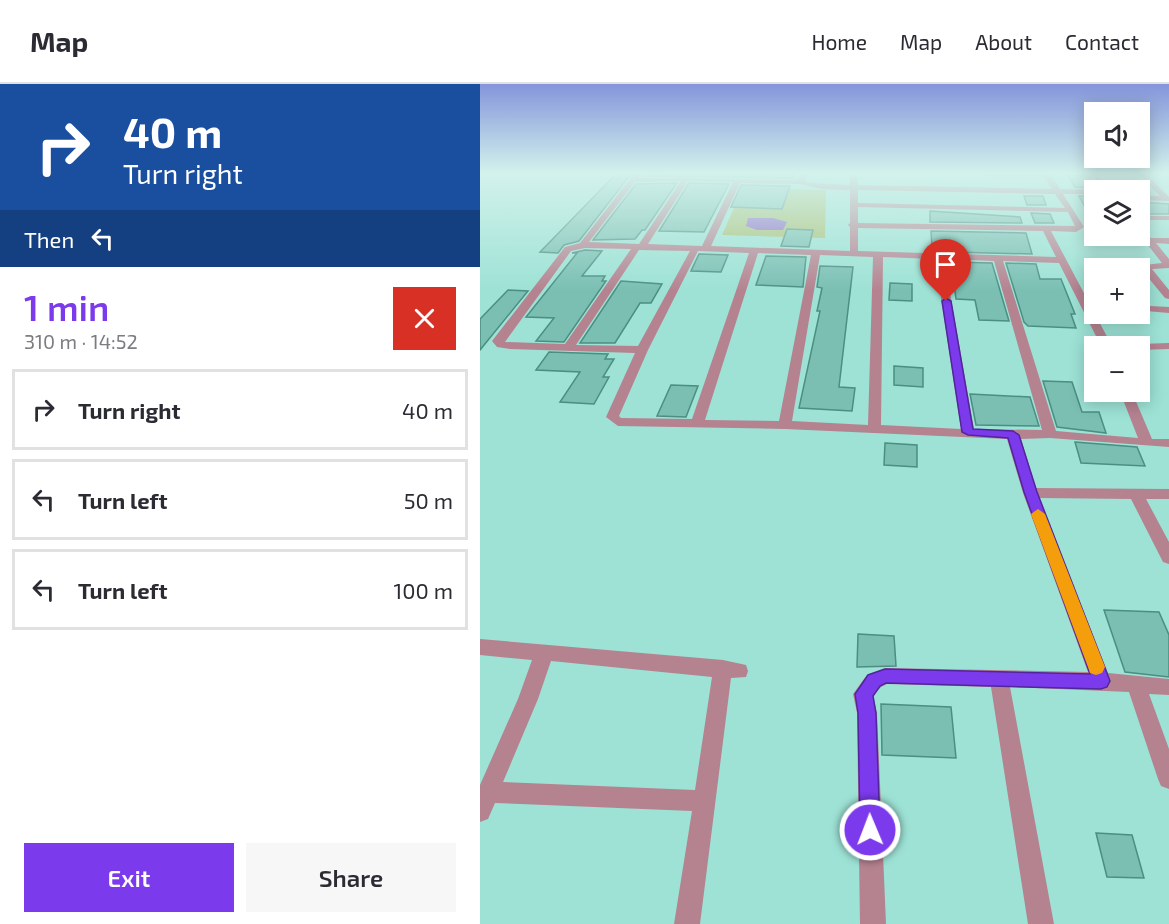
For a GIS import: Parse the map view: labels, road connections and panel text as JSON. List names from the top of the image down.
{
  "page": {
    "header": "Map",
    "nav": [
      "Home",
      "Map",
      "About",
      "Contact"
    ],
    "turn": ["40 m", "Turn right"],
    "map_buttons": ["+", "−"],
    "then": "Then",
    "heading": ["1 min", "310 m · 14:52"],
    "list": [
      {
        "name": "Turn right",
        "value": "40 m"
      },
      {
        "name": "Turn left",
        "value": "50 m"
      },
      {
        "name": "Turn left",
        "value": "100 m"
      }
    ],
    "buttons": ["Exit", "Share"]
  }
}
